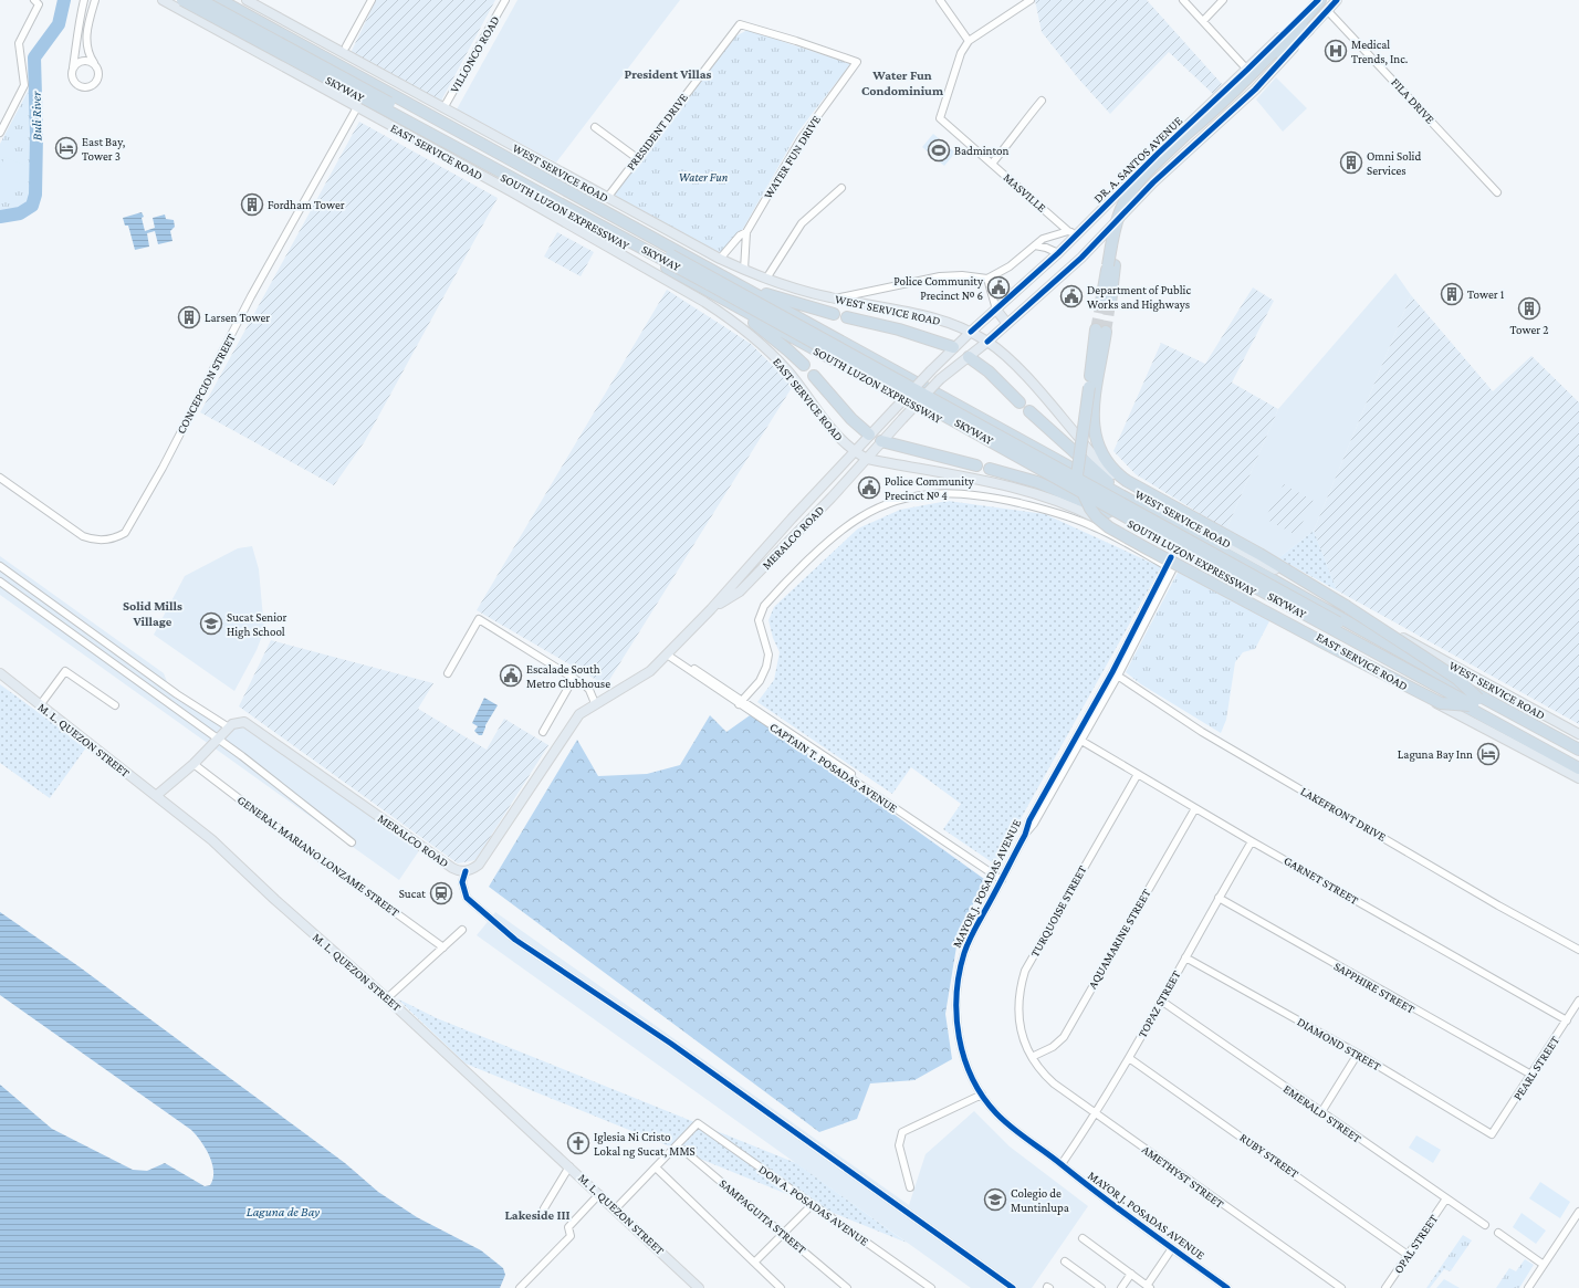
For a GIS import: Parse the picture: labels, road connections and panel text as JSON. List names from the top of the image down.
{
  "streets": {
    "highway": ["SKYWAY", "SOUTH LUZON EXPRESSWAY"],
    "main road": [
      "EAST SERVICE ROAD",
      "DR. A. SANTOS AVENUE",
      "WEST SERVICE ROAD",
      "MERALCO ROAD",
      "M. L. QUEZON STREET"
    ],
    "street": [
      "VILLONCO ROAD",
      "FILA DRIVE",
      "PRESIDENT DRIVE",
      "WATER FUN DRIVE",
      "MASVILLE",
      "CONCEPCION STREET",
      "CAPTAIN T. POSADAS AVENUE",
      "LAKEFRONT DRIVE",
      "GENERAL MARIANO LONZAME STREET",
      "GARNET STREET",
      "MAYOR J. POSADAS AVENUE",
      "TURQUOISE STREET",
      "AQUAMARINE STREET",
      "SAPPHIRE STREET",
      "TOPAZ STREET",
      "DIAMOND STREET",
      "PEARL STREET",
      "EMERALD STREET",
      "RUBY STREET",
      "AMETHYST STREET",
      "DON A. POSADAS AVENUE",
      "SAMPAGUITA STREET",
      "OPAL STREET"
    ]
  },
  "crossings": [
    ["VILLONCO ROAD", "WEST SERVICE ROAD"],
    ["PRESIDENT DRIVE", "WATER FUN DRIVE"],
    ["PRESIDENT DRIVE", "WEST SERVICE ROAD"],
    ["EAST SERVICE ROAD", "DR. A. SANTOS AVENUE"],
    ["EAST SERVICE ROAD", "CONCEPCION STREET"],
    ["EAST SERVICE ROAD", "MERALCO ROAD"],
    ["EAST SERVICE ROAD", "MAYOR J. POSADAS AVENUE"],
    ["WATER FUN DRIVE", "WEST SERVICE ROAD"],
    ["DR. A. SANTOS AVENUE", "WEST SERVICE ROAD"],
    ["DR. A. SANTOS AVENUE", "MERALCO ROAD"],
    ["MERALCO ROAD", "CAPTAIN T. POSADAS AVENUE"],
    ["CAPTAIN T. POSADAS AVENUE", "MAYOR J. POSADAS AVENUE"],
    ["LAKEFRONT DRIVE", "MAYOR J. POSADAS AVENUE"],
    ["GARNET STREET", "MAYOR J. POSADAS AVENUE"],
    ["GARNET STREET", "TURQUOISE STREET"],
    ["GARNET STREET", "AQUAMARINE STREET"],
    ["GARNET STREET", "TOPAZ STREET"],
    ["GARNET STREET", "PEARL STREET"],
    ["MAYOR J. POSADAS AVENUE", "TOPAZ STREET"],
    ["TURQUOISE STREET", "AQUAMARINE STREET"],
    ["TURQUOISE STREET", "AMETHYST STREET"],
    ["AQUAMARINE STREET", "AMETHYST STREET"],
    ["SAPPHIRE STREET", "TOPAZ STREET"],
    ["SAPPHIRE STREET", "PEARL STREET"],
    ["TOPAZ STREET", "DIAMOND STREET"],
    ["TOPAZ STREET", "EMERALD STREET"],
    ["TOPAZ STREET", "RUBY STREET"],
    ["TOPAZ STREET", "AMETHYST STREET"],
    ["DIAMOND STREET", "PEARL STREET"],
    ["EMERALD STREET", "OPAL STREET"],
    ["RUBY STREET", "OPAL STREET"],
    ["DON A. POSADAS AVENUE", "SAMPAGUITA STREET"]
  ],
  "districts": [
    "President Villas",
    "Water Fun Condominium",
    "Solid Mills Village",
    "Lakeside III"
  ],
  "water": ["Buli River", "Laguna de Bay"],
  "parks": ["Water Fun"],
  "places": {
    "hospital": ["Medical Trends, Inc."],
    "hotel": ["East Bay, Tower 3", "Laguna Bay Inn"],
    "sports": ["Badminton"],
    "building": [
      "Omni Solid Services",
      "Fordham Tower",
      "Tower 1",
      "Tower 2",
      "Larsen Tower"
    ],
    "public building": [
      "Police Community Precinct № 6",
      "Department of Public Works and Highways",
      "Police Community Precinct № 4",
      "Escalade South Metro Clubhouse"
    ],
    "school or university": ["Sucat Senior High School", "Colegio de Muntinlupa"],
    "station": ["Sucat"],
    "church": ["Iglesia Ni Cristo Lokal ng Sucat, MMS"]
  }
}
